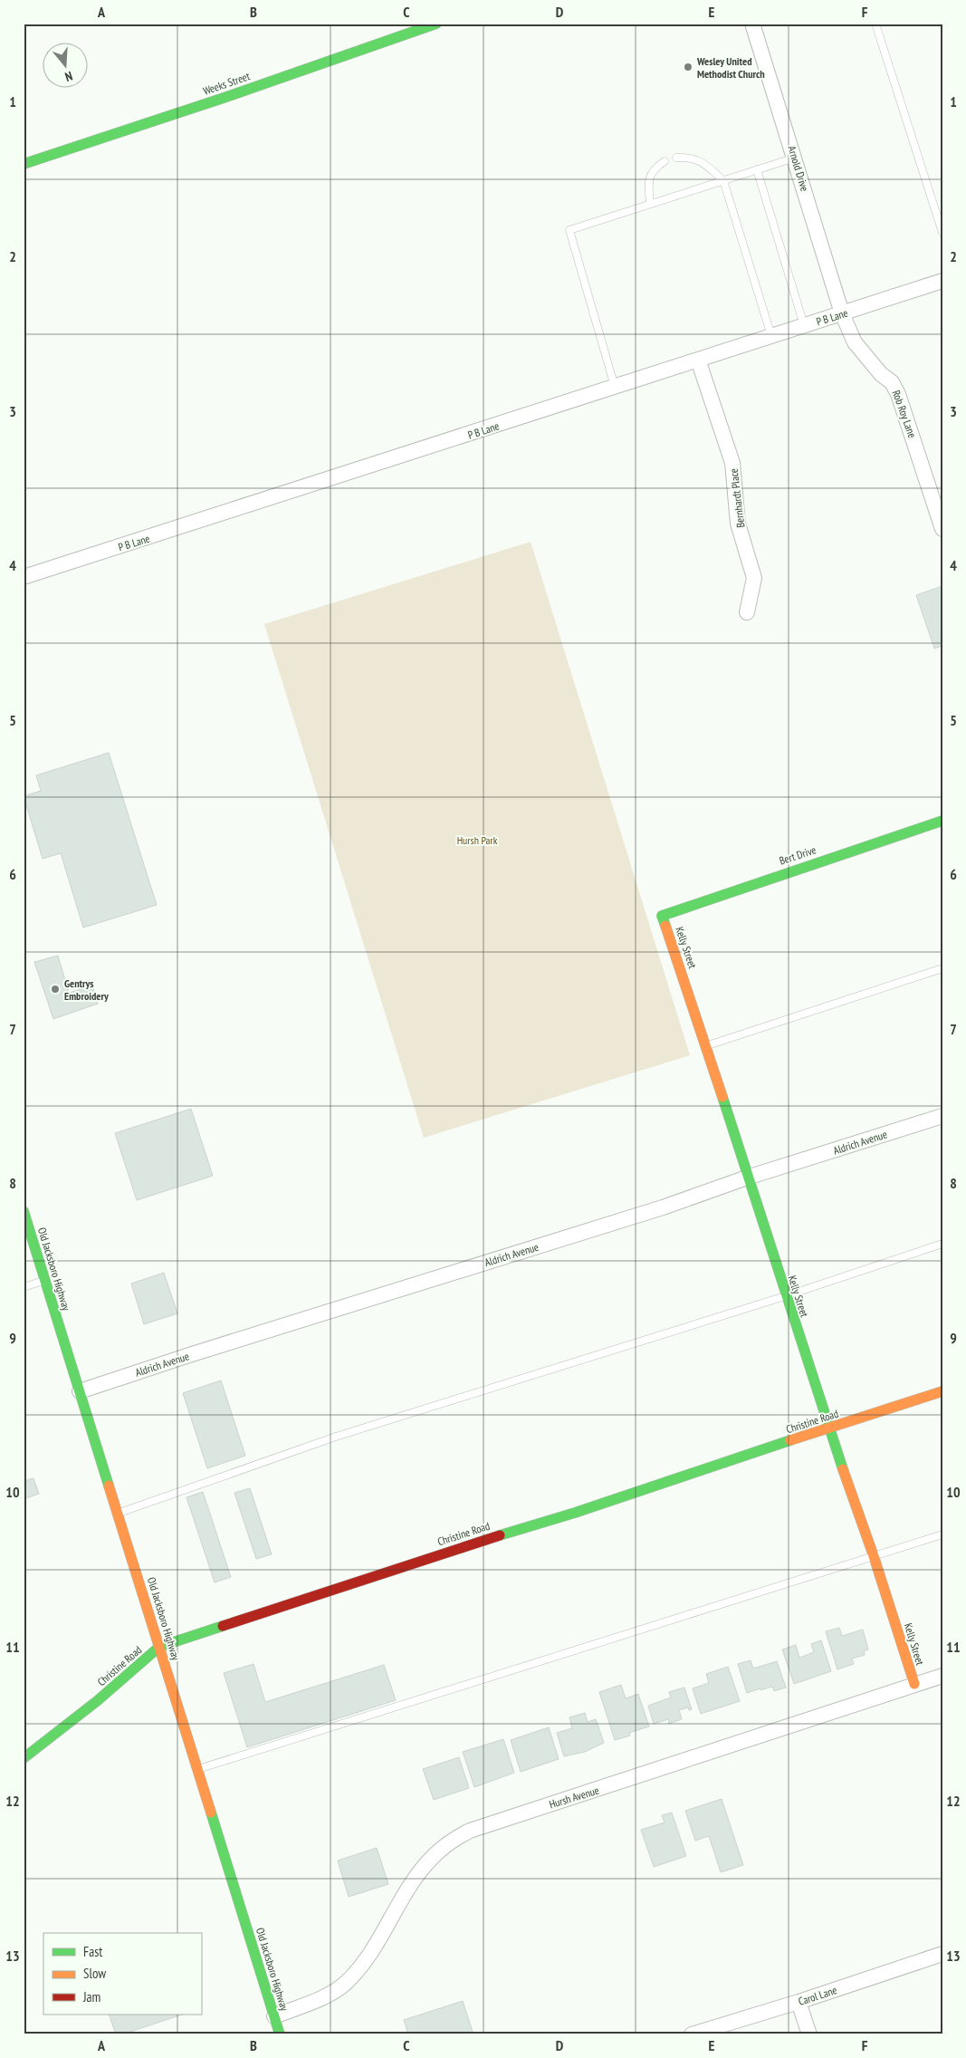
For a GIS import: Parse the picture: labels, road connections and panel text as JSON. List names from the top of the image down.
{
  "streets": {
    "street": [
      "Weeks Street",
      "Arnold Drive",
      "P B Lane",
      "Rob Roy Lane",
      "Bernhardt Place",
      "Bert Drive",
      "Kelly Street",
      "Aldrich Avenue",
      "Old Jacksboro Highway",
      "Christine Road",
      "Hursh Avenue",
      "Carol Lane"
    ]
  },
  "crossings": [
    ["Arnold Drive", "P B Lane"],
    ["Arnold Drive", "Rob Roy Lane"],
    ["P B Lane", "Rob Roy Lane"],
    ["P B Lane", "Bernhardt Place"],
    ["Bert Drive", "Kelly Street"],
    ["Kelly Street", "Aldrich Avenue"],
    ["Kelly Street", "Christine Road"],
    ["Kelly Street", "Hursh Avenue"],
    ["Aldrich Avenue", "Old Jacksboro Highway"],
    ["Old Jacksboro Highway", "Christine Road"],
    ["Old Jacksboro Highway", "Hursh Avenue"]
  ],
  "parks": ["Hursh Park"],
  "places": ["Wesley United Methodist Church", "Gentrys Embroidery"],
  "legend": ["Fast", "Slow", "Jam"],
  "north": "bottom",
  "grid": {
    "columns": [
      "A",
      "B",
      "C",
      "D",
      "E",
      "F"
    ],
    "rows": [
      "1",
      "2",
      "3",
      "4",
      "5",
      "6",
      "7",
      "8",
      "9",
      "10",
      "11",
      "12",
      "13"
    ]
  }
}
